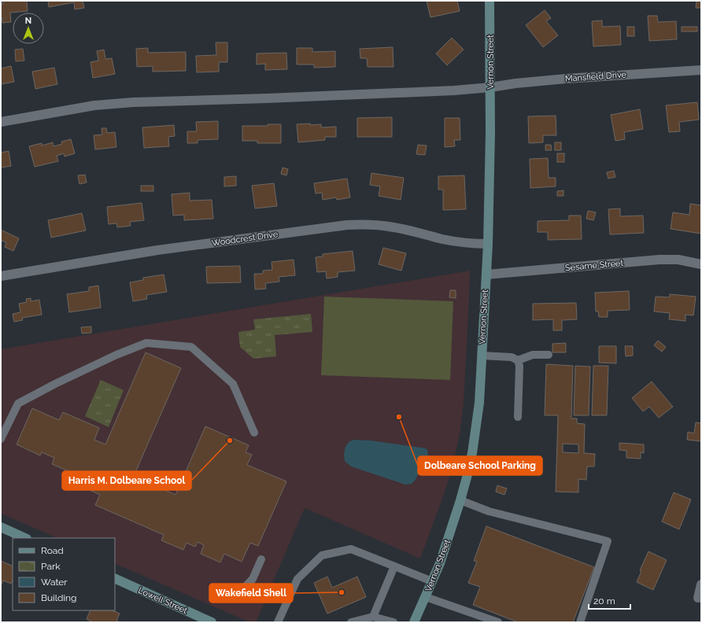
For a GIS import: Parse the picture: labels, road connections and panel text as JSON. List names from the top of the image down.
{
  "streets": {
    "main road": ["Vernon Street", "Lowell Street"],
    "street": ["Mansfield Drive", "Woodcrest Drive", "Sesame Street"]
  },
  "crossings": [
    ["Vernon Street", "Mansfield Drive"],
    ["Vernon Street", "Woodcrest Drive"],
    ["Vernon Street", "Sesame Street"]
  ],
  "places": ["Dolbeare School Parking", "Harris M. Dolbeare School", "Wakefield Shell"],
  "legend": [
    "Road",
    "Park",
    "Water",
    "Building"
  ],
  "scale_bar": "20 m",
  "north": "top"
}
